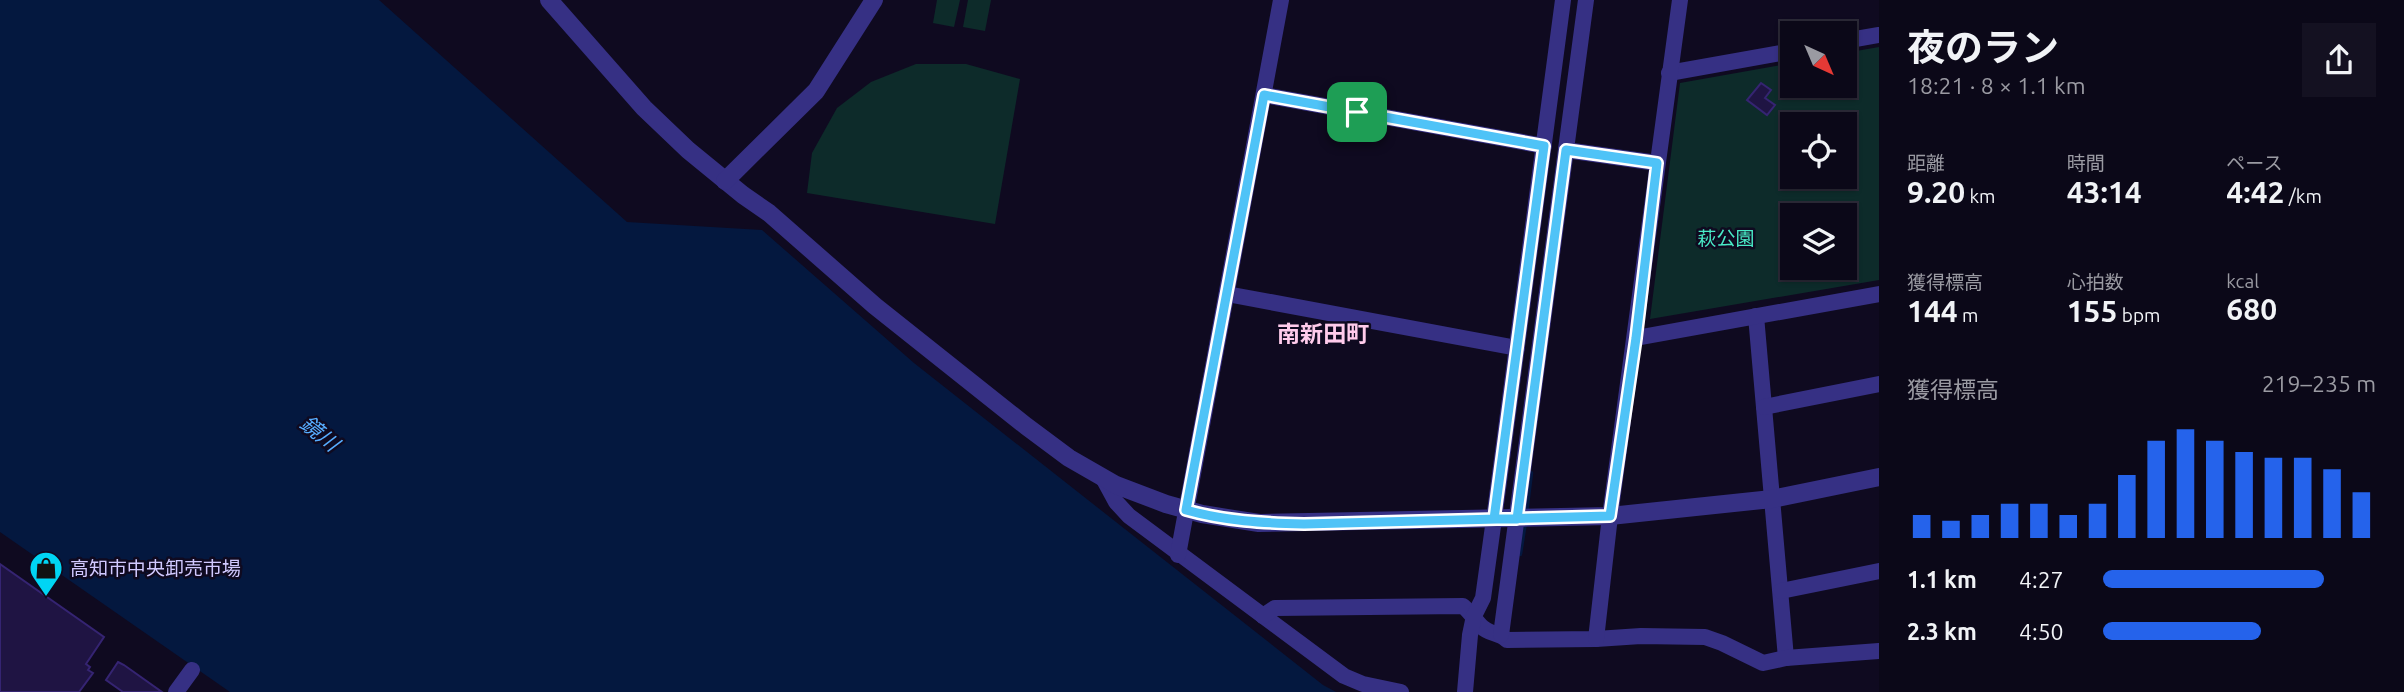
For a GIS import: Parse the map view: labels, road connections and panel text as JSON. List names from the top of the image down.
{
  "districts": ["南新田町"],
  "water": ["鏡川"],
  "parks": ["萩公園"],
  "places": {
    "shop": ["高知市中央卸売市場"]
  },
  "north": "bottom right",
  "page": {
    "heading": ["夜のラン", "18:21 · 8 × 1.1 km"],
    "stats": [
      ["距離", "9.20 km"],
      ["時間", "43:14"],
      ["ペース", "4:42 /km"],
      ["獲得標高", "144 m"],
      ["心拍数", "155 bpm"],
      ["kcal", "680"]
    ],
    "chart": ["獲得標高", "219–235 m"],
    "list": [
      {
        "name": "1.1 km",
        "note": "4:27"
      },
      {
        "name": "2.3 km",
        "note": "4:50"
      }
    ]
  }
}
